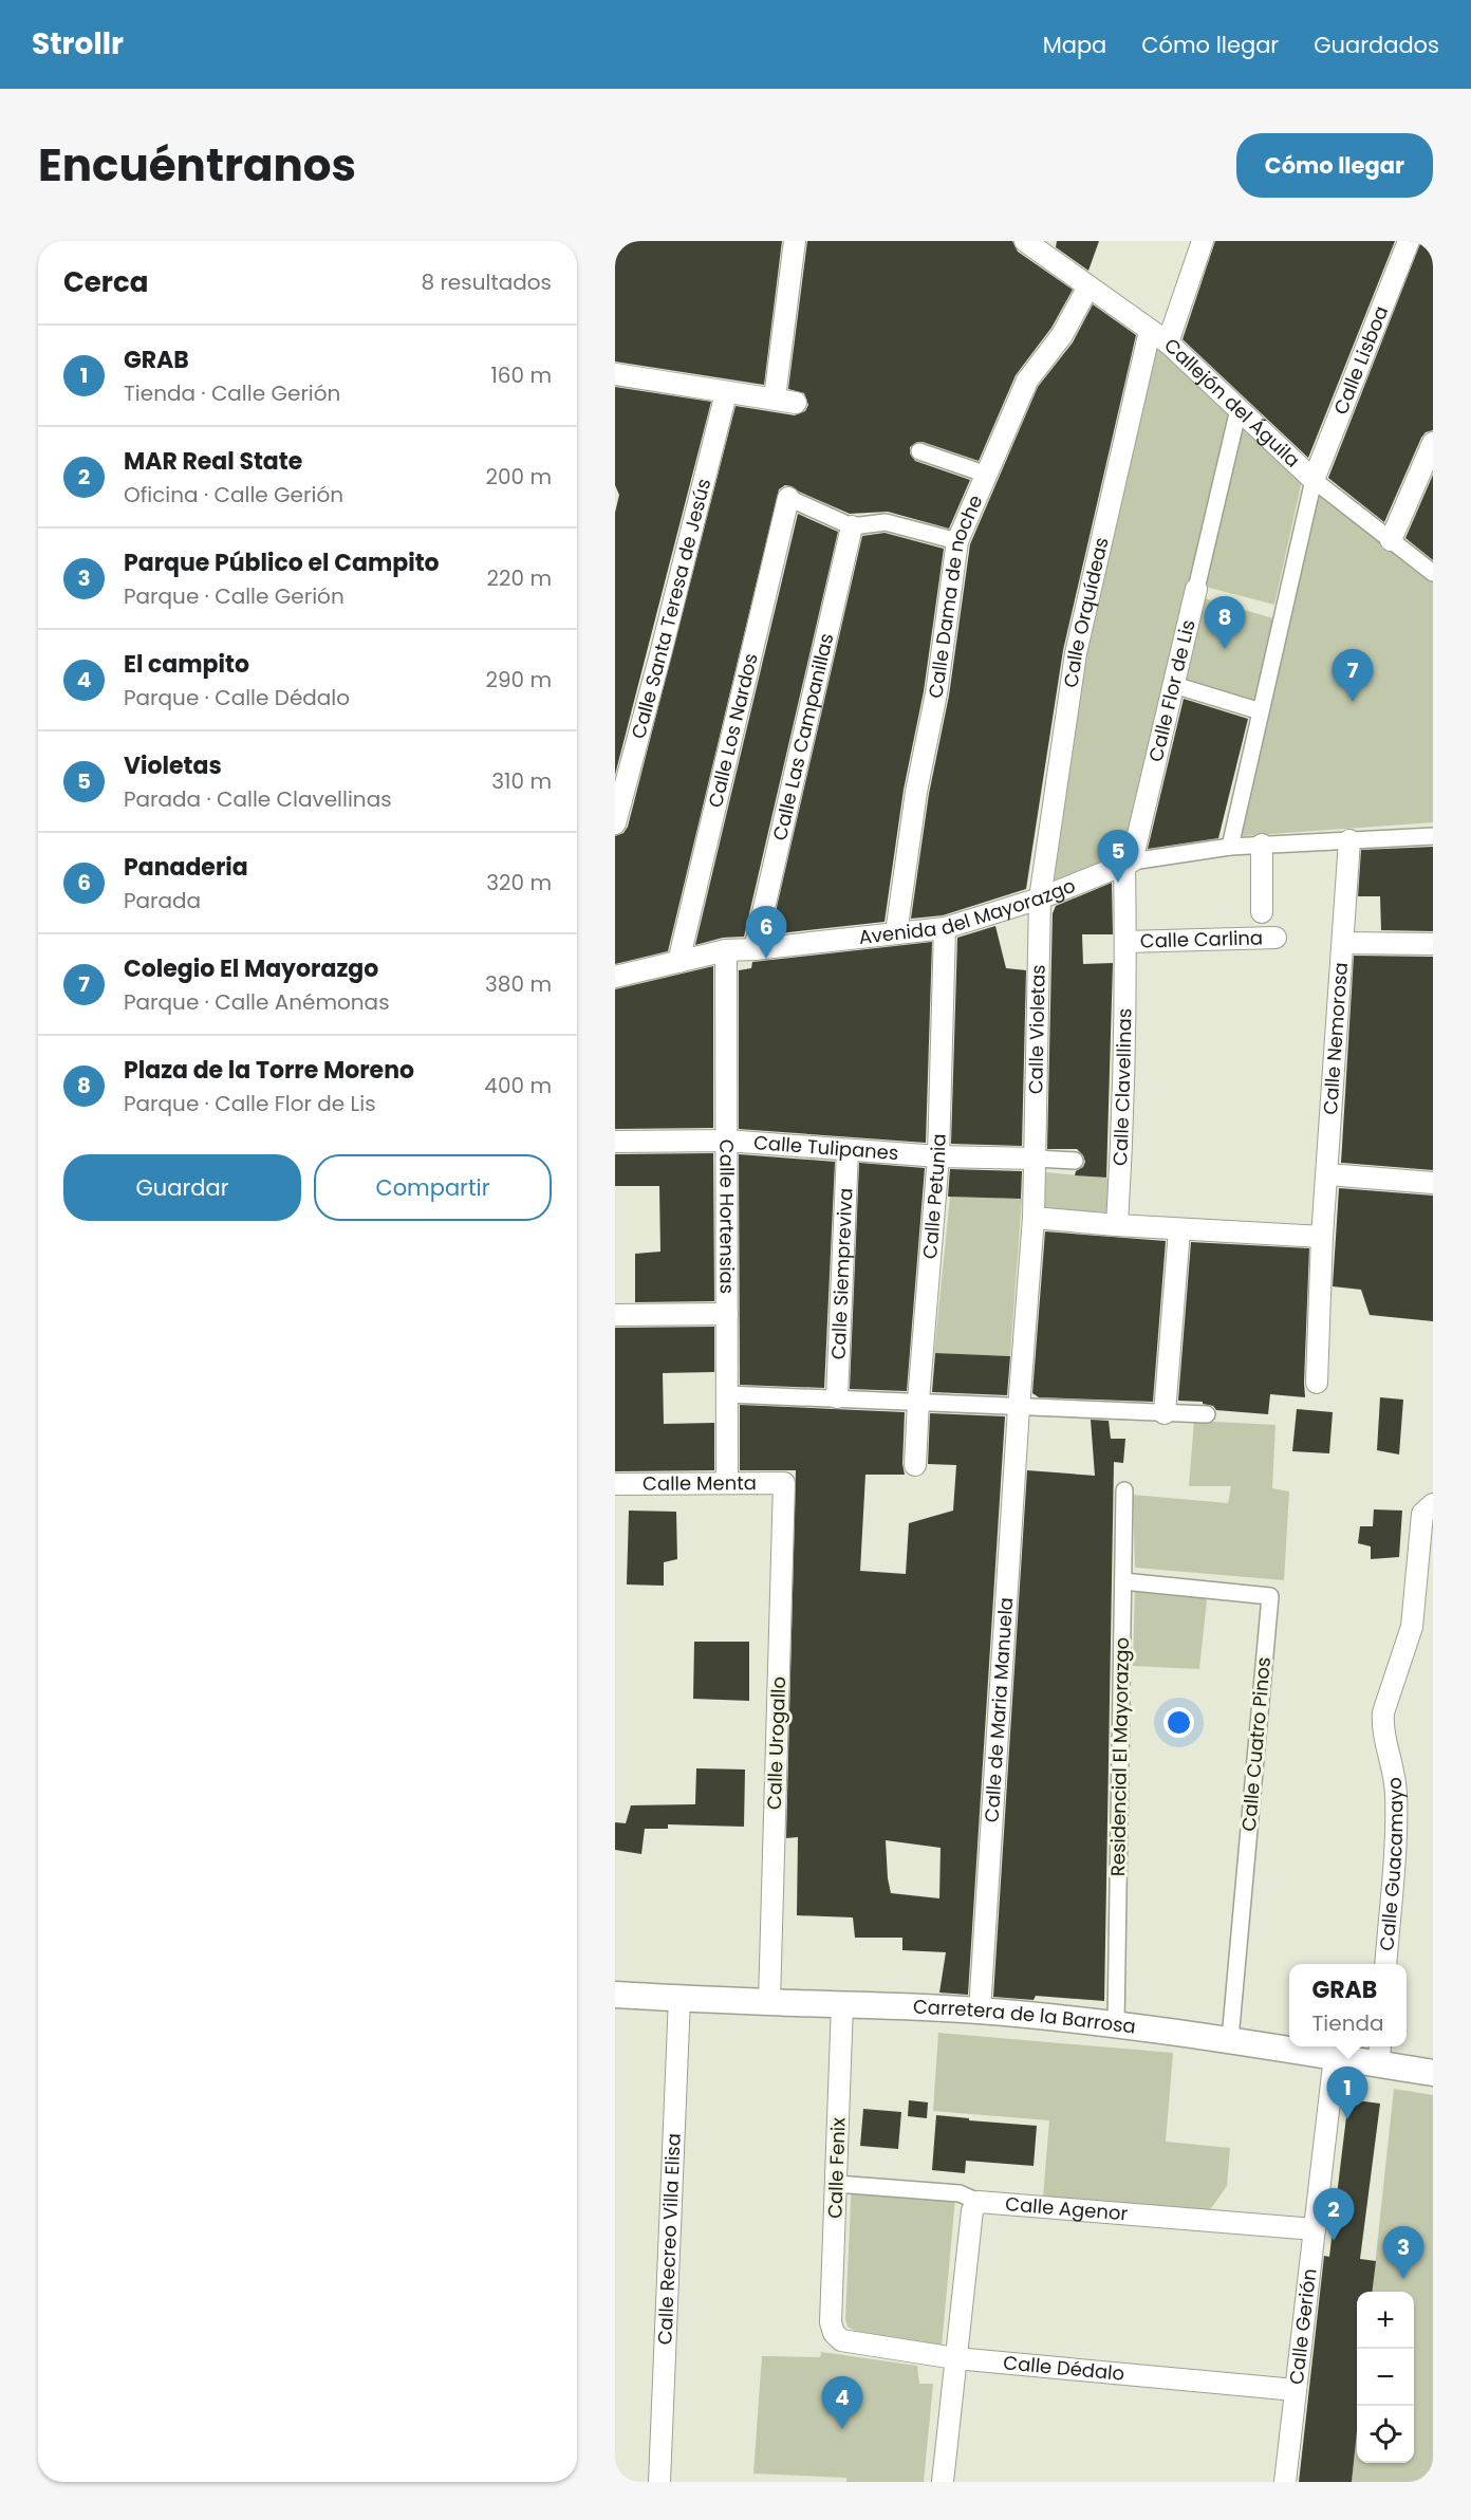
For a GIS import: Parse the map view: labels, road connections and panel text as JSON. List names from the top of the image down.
{
  "streets": {
    "street": [
      "Calle Lisboa",
      "Callejón del Águila",
      "Calle Dama de noche",
      "Calle Santa Teresa de Jesús",
      "Calle Orquídeas",
      "Calle Flor de Lis",
      "Calle Los Nardos",
      "Calle Las Campanillas",
      "Avenida del Mayorazgo",
      "Calle Carlina",
      "Calle Violetas",
      "Calle Nemorosa",
      "Calle Clavellinas",
      "Calle Tulipanes",
      "Calle Petunia",
      "Calle Hortensias",
      "Calle Siempreviva",
      "Calle Menta",
      "Calle de Maria Manuela",
      "Calle Urogallo",
      "Calle Cuatro Pinos",
      "Residencial El Mayorazgo",
      "Calle Guacamayo",
      "Carretera de la Barrosa",
      "Calle Fenix",
      "Calle Agenor",
      "Calle Recreo Villa Elisa",
      "Calle Gerión",
      "Calle Dédalo"
    ]
  },
  "crossings": [
    ["Calle Lisboa", "Callejón del Águila"],
    ["Callejón del Águila", "Calle Dama de noche"],
    ["Callejón del Águila", "Calle Orquídeas"],
    ["Callejón del Águila", "Calle Flor de Lis"],
    ["Calle Dama de noche", "Avenida del Mayorazgo"],
    ["Calle Orquídeas", "Avenida del Mayorazgo"],
    ["Calle Orquídeas", "Calle Violetas"],
    ["Calle Flor de Lis", "Avenida del Mayorazgo"],
    ["Calle Flor de Lis", "Calle Clavellinas"],
    ["Calle Los Nardos", "Avenida del Mayorazgo"],
    ["Calle Las Campanillas", "Avenida del Mayorazgo"],
    ["Avenida del Mayorazgo", "Calle Violetas"],
    ["Avenida del Mayorazgo", "Calle Nemorosa"],
    ["Avenida del Mayorazgo", "Calle Clavellinas"],
    ["Avenida del Mayorazgo", "Calle Petunia"],
    ["Avenida del Mayorazgo", "Calle Hortensias"],
    ["Calle Carlina", "Calle Clavellinas"],
    ["Calle Violetas", "Calle Tulipanes"],
    ["Calle Violetas", "Calle de Maria Manuela"],
    ["Calle Tulipanes", "Calle Petunia"],
    ["Calle Tulipanes", "Calle Hortensias"],
    ["Calle Tulipanes", "Calle Siempreviva"],
    ["Calle Hortensias", "Calle Menta"],
    ["Calle Menta", "Calle Urogallo"],
    ["Calle de Maria Manuela", "Carretera de la Barrosa"],
    ["Calle Urogallo", "Carretera de la Barrosa"],
    ["Calle Cuatro Pinos", "Residencial El Mayorazgo"],
    ["Calle Cuatro Pinos", "Carretera de la Barrosa"],
    ["Residencial El Mayorazgo", "Carretera de la Barrosa"],
    ["Carretera de la Barrosa", "Calle Fenix"],
    ["Carretera de la Barrosa", "Calle Recreo Villa Elisa"],
    ["Carretera de la Barrosa", "Calle Gerión"],
    ["Calle Fenix", "Calle Dédalo"],
    ["Calle Agenor", "Calle Gerión"],
    ["Calle Agenor", "Calle Dédalo"],
    ["Calle Gerión", "Calle Dédalo"]
  ],
  "page": {
    "header": "Strollr",
    "nav": ["Mapa", "Cómo llegar", "Guardados"],
    "title": "Encuéntranos",
    "buttons": [
      "Cómo llegar",
      ["Guardar", "Compartir"]
    ],
    "heading": ["Cerca", "8 resultados"],
    "list": [
      {
        "mark": "1",
        "name": "GRAB",
        "note": "Tienda · Calle Gerión",
        "value": "160 m"
      },
      {
        "mark": "2",
        "name": "MAR Real State",
        "note": "Oficina · Calle Gerión",
        "value": "200 m"
      },
      {
        "mark": "3",
        "name": "Parque Público el Campito",
        "note": "Parque · Calle Gerión",
        "value": "220 m"
      },
      {
        "mark": "4",
        "name": "El campito",
        "note": "Parque · Calle Dédalo",
        "value": "290 m"
      },
      {
        "mark": "5",
        "name": "Violetas",
        "note": "Parada · Calle Clavellinas",
        "value": "310 m"
      },
      {
        "mark": "6",
        "name": "Panaderia",
        "note": "Parada",
        "value": "320 m"
      },
      {
        "mark": "7",
        "name": "Colegio El Mayorazgo",
        "note": "Parque · Calle Anémonas",
        "value": "380 m"
      },
      {
        "mark": "8",
        "name": "Plaza de la Torre Moreno",
        "note": "Parque · Calle Flor de Lis",
        "value": "400 m"
      }
    ],
    "pins": [
      "8",
      "7",
      "5",
      "6",
      "1",
      "2",
      "3",
      "4"
    ],
    "popup": ["GRAB", "Tienda"],
    "map_buttons": ["+", "−"]
  }
}
